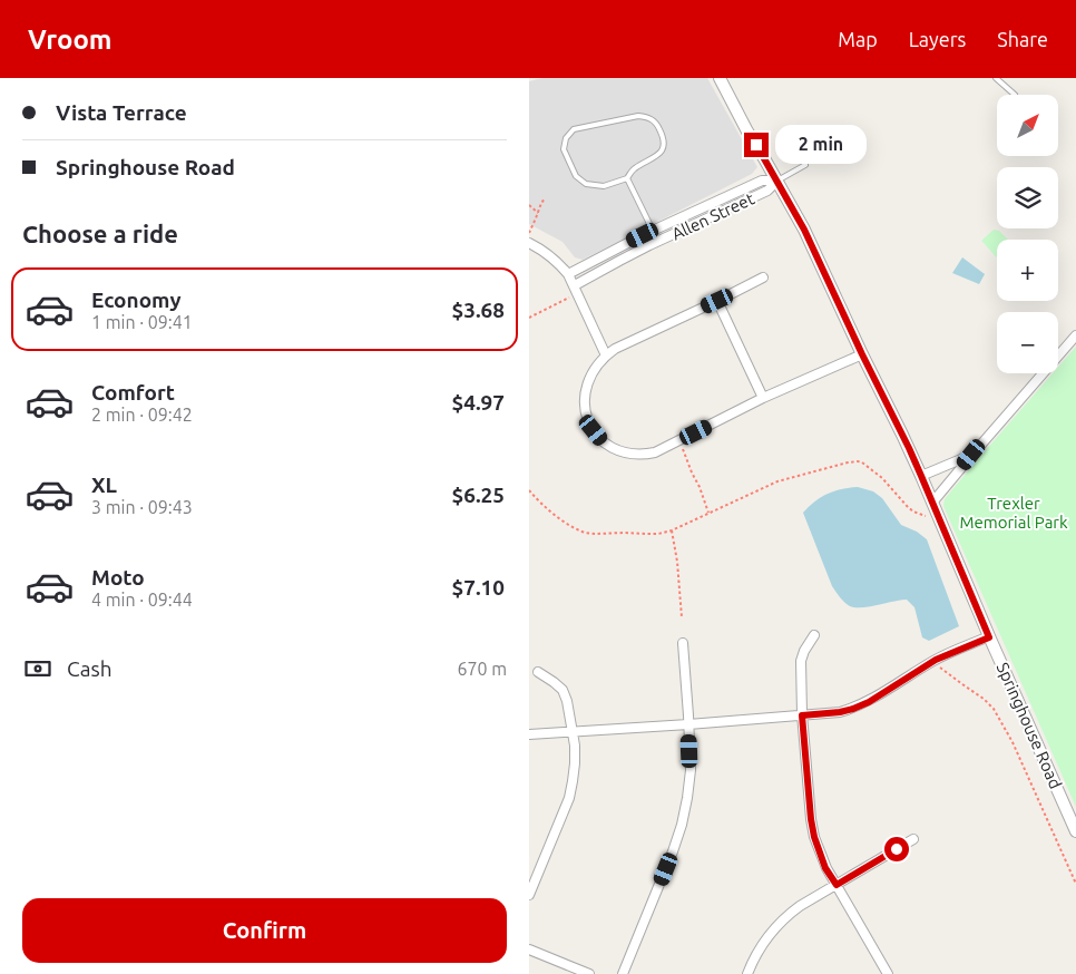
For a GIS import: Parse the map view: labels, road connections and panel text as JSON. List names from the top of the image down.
{
  "streets": {
    "street": ["Allen Street", "Springhouse Road"]
  },
  "crossings": [
    ["Allen Street", "Springhouse Road"]
  ],
  "parks": ["Trexler Memorial Park"],
  "north": "top right",
  "page": {
    "header": "Vroom",
    "nav": ["Map", "Layers", "Share"],
    "banner": ["Vista Terrace", "Springhouse Road"],
    "map_buttons": ["+", "−"],
    "bubble": "2 min",
    "heading": "Choose a ride",
    "list": [
      {
        "name": "Economy",
        "note": "1 min · 09:41",
        "value": "$3.68"
      },
      {
        "name": "Comfort",
        "note": "2 min · 09:42",
        "value": "$4.97"
      },
      {
        "name": "XL",
        "note": "3 min · 09:43",
        "value": "$6.25"
      },
      {
        "name": "Moto",
        "note": "4 min · 09:44",
        "value": "$7.10"
      }
    ],
    "pay": ["Cash", "670 m"],
    "buttons": "Confirm"
  }
}
